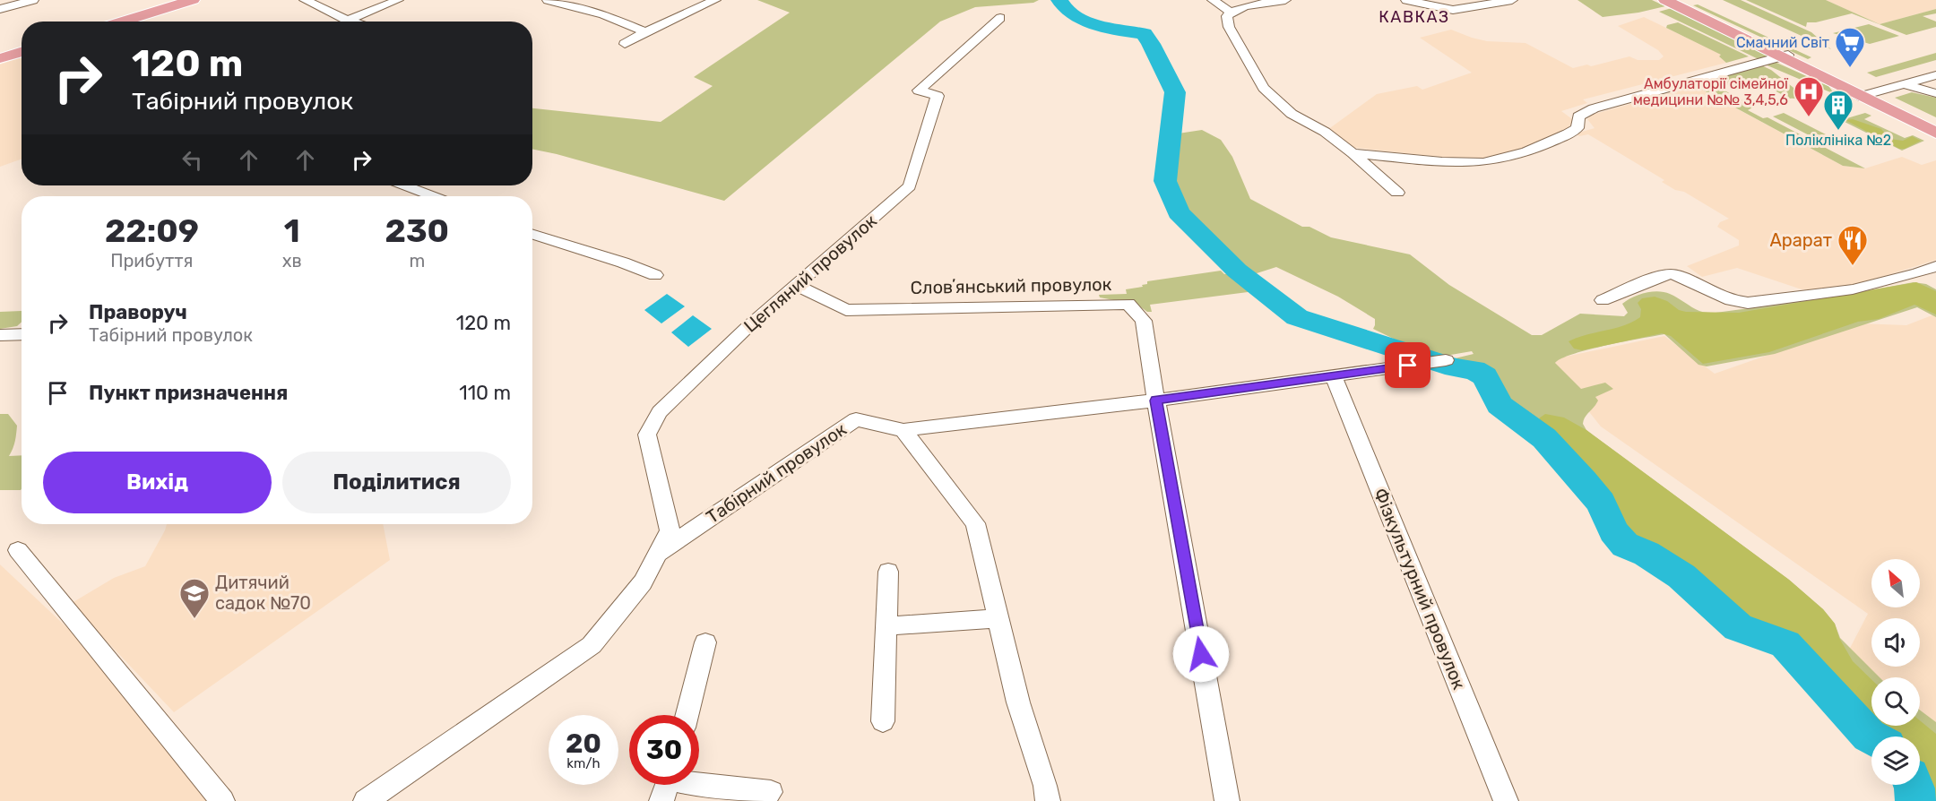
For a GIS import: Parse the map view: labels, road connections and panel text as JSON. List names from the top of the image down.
{
  "streets": {
    "street": [
      "Цегляний провулок",
      "Словʼянський провулок",
      "Табірний провулок",
      "Фізкультурний провулок"
    ]
  },
  "crossings": [
    ["Цегляний провулок", "Словʼянський провулок"],
    ["Цегляний провулок", "Табірний провулок"],
    ["Словʼянський провулок", "Табірний провулок"],
    ["Табірний провулок", "Фізкультурний провулок"]
  ],
  "districts": ["КАВКАЗ"],
  "places": {
    "supermarket": ["Смачний Світ"],
    "hospital": ["Амбулаторії сімейної медицини №№ 3,4,5,6"],
    "building": ["Поліклініка №2"],
    "restaurant": ["Арарат"],
    "school or university": ["Дитячий садок №70"]
  },
  "north": "top left",
  "page": {
    "turn": ["120 m", "Табірний провулок"],
    "eta": [
      "22:09",
      "Прибуття",
      "1",
      "хв",
      "230",
      "m"
    ],
    "list": [
      {
        "name": "Праворуч",
        "note": "Табірний провулок",
        "value": "120 m"
      },
      {
        "name": "Пункт призначення",
        "value": "110 m"
      }
    ],
    "buttons": ["Вихід", "Поділитися"],
    "speed": "20 km/h",
    "limit": "30"
  }
}
